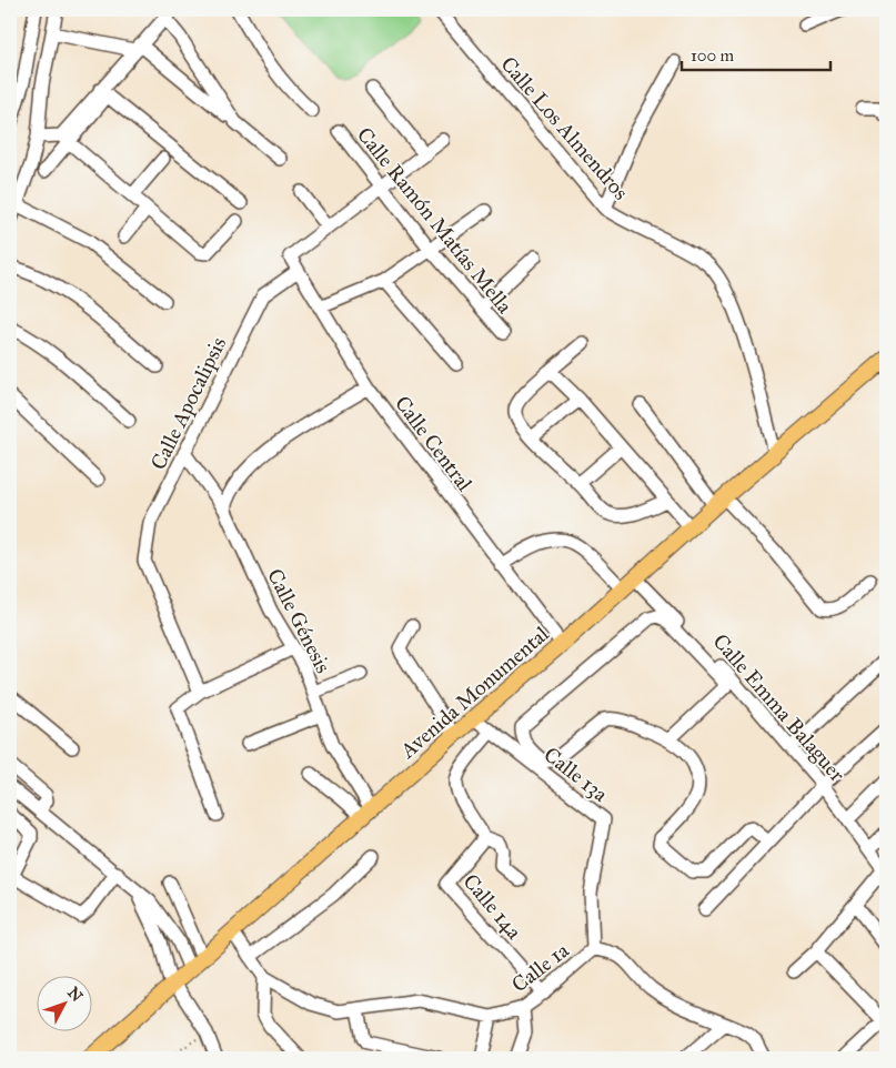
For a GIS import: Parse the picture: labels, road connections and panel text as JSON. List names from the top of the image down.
{
  "streets": {
    "main road": ["Avenida Monumental"],
    "street": [
      "Calle Los Almendros",
      "Calle Ramón Matías Mella",
      "Calle Apocalipsis",
      "Calle Central",
      "Calle Génesis",
      "Calle Emma Balaguer",
      "Calle 13a",
      "Calle 14a",
      "Calle 1a"
    ]
  },
  "crossings": [
    ["Calle Los Almendros", "Avenida Monumental"],
    ["Calle Apocalipsis", "Calle Central"],
    ["Calle Apocalipsis", "Calle Génesis"],
    ["Calle Central", "Avenida Monumental"],
    ["Calle Génesis", "Avenida Monumental"],
    ["Avenida Monumental", "Calle Emma Balaguer"],
    ["Avenida Monumental", "Calle 13a"],
    ["Avenida Monumental", "Calle 1a"],
    ["Calle 13a", "Calle 1a"],
    ["Calle 14a", "Calle 1a"]
  ],
  "scale_bar": "100 m",
  "north": "top right"
}
